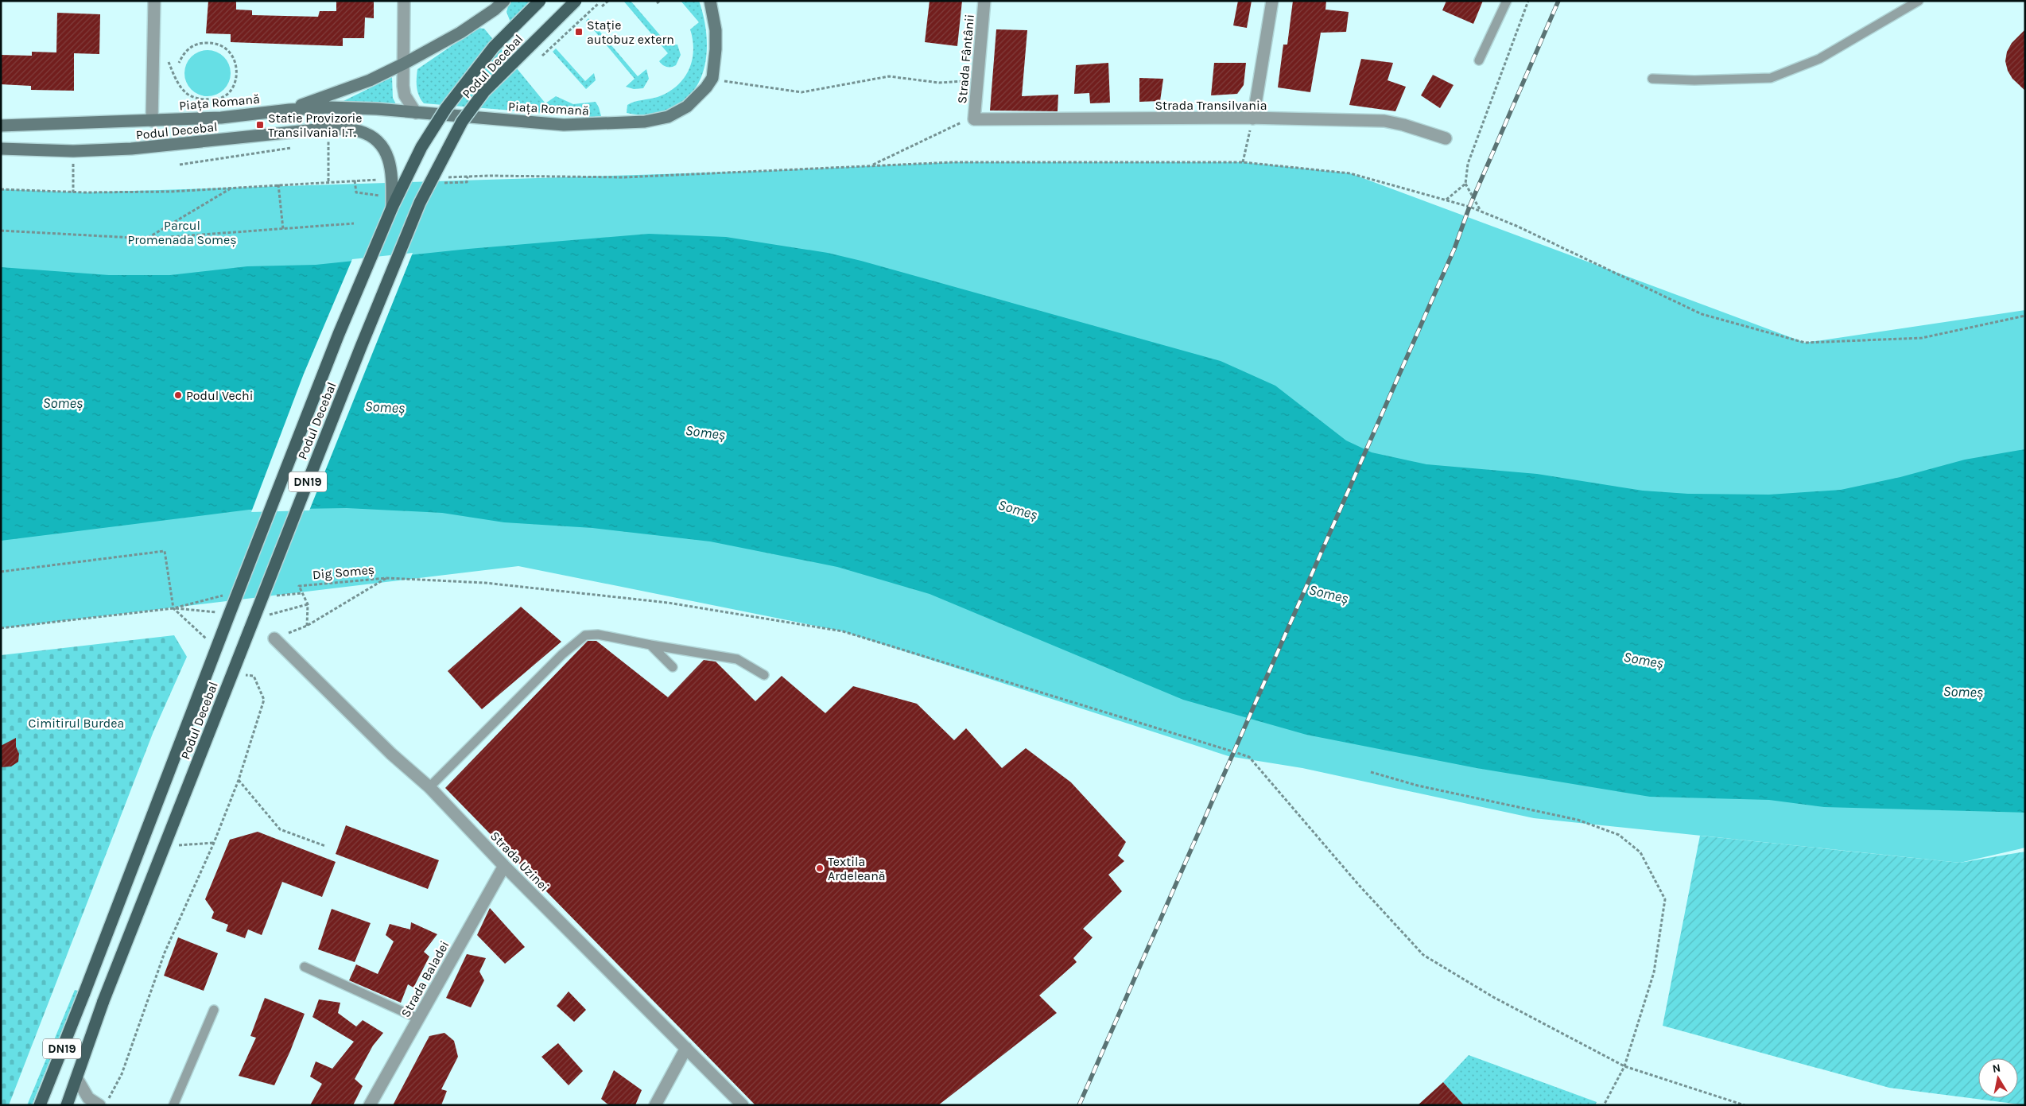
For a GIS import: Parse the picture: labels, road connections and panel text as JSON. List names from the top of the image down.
{
  "streets": {
    "main road": ["Podul Decebal", "DN19"],
    "street": [
      "Strada Fântânii",
      "Piața Romană",
      "Strada Transilvania",
      "Strada Uzinei",
      "Strada Baladei"
    ],
    "path": ["Dig Someș"]
  },
  "crossings": [
    ["Strada Fântânii", "Strada Transilvania"],
    ["Podul Decebal", "DN19"],
    ["Strada Uzinei", "Strada Baladei"]
  ],
  "water": ["Someș"],
  "parks": ["Parcul Promenada Someș", "Cimitirul Burdea"],
  "places": {
    "transit": ["Stație autobuz extern", "Statie Provizorie Transilvania I.T."],
    "other": ["Podul Vechi", "Textila Ardeleană"]
  },
  "north": "top"
}
